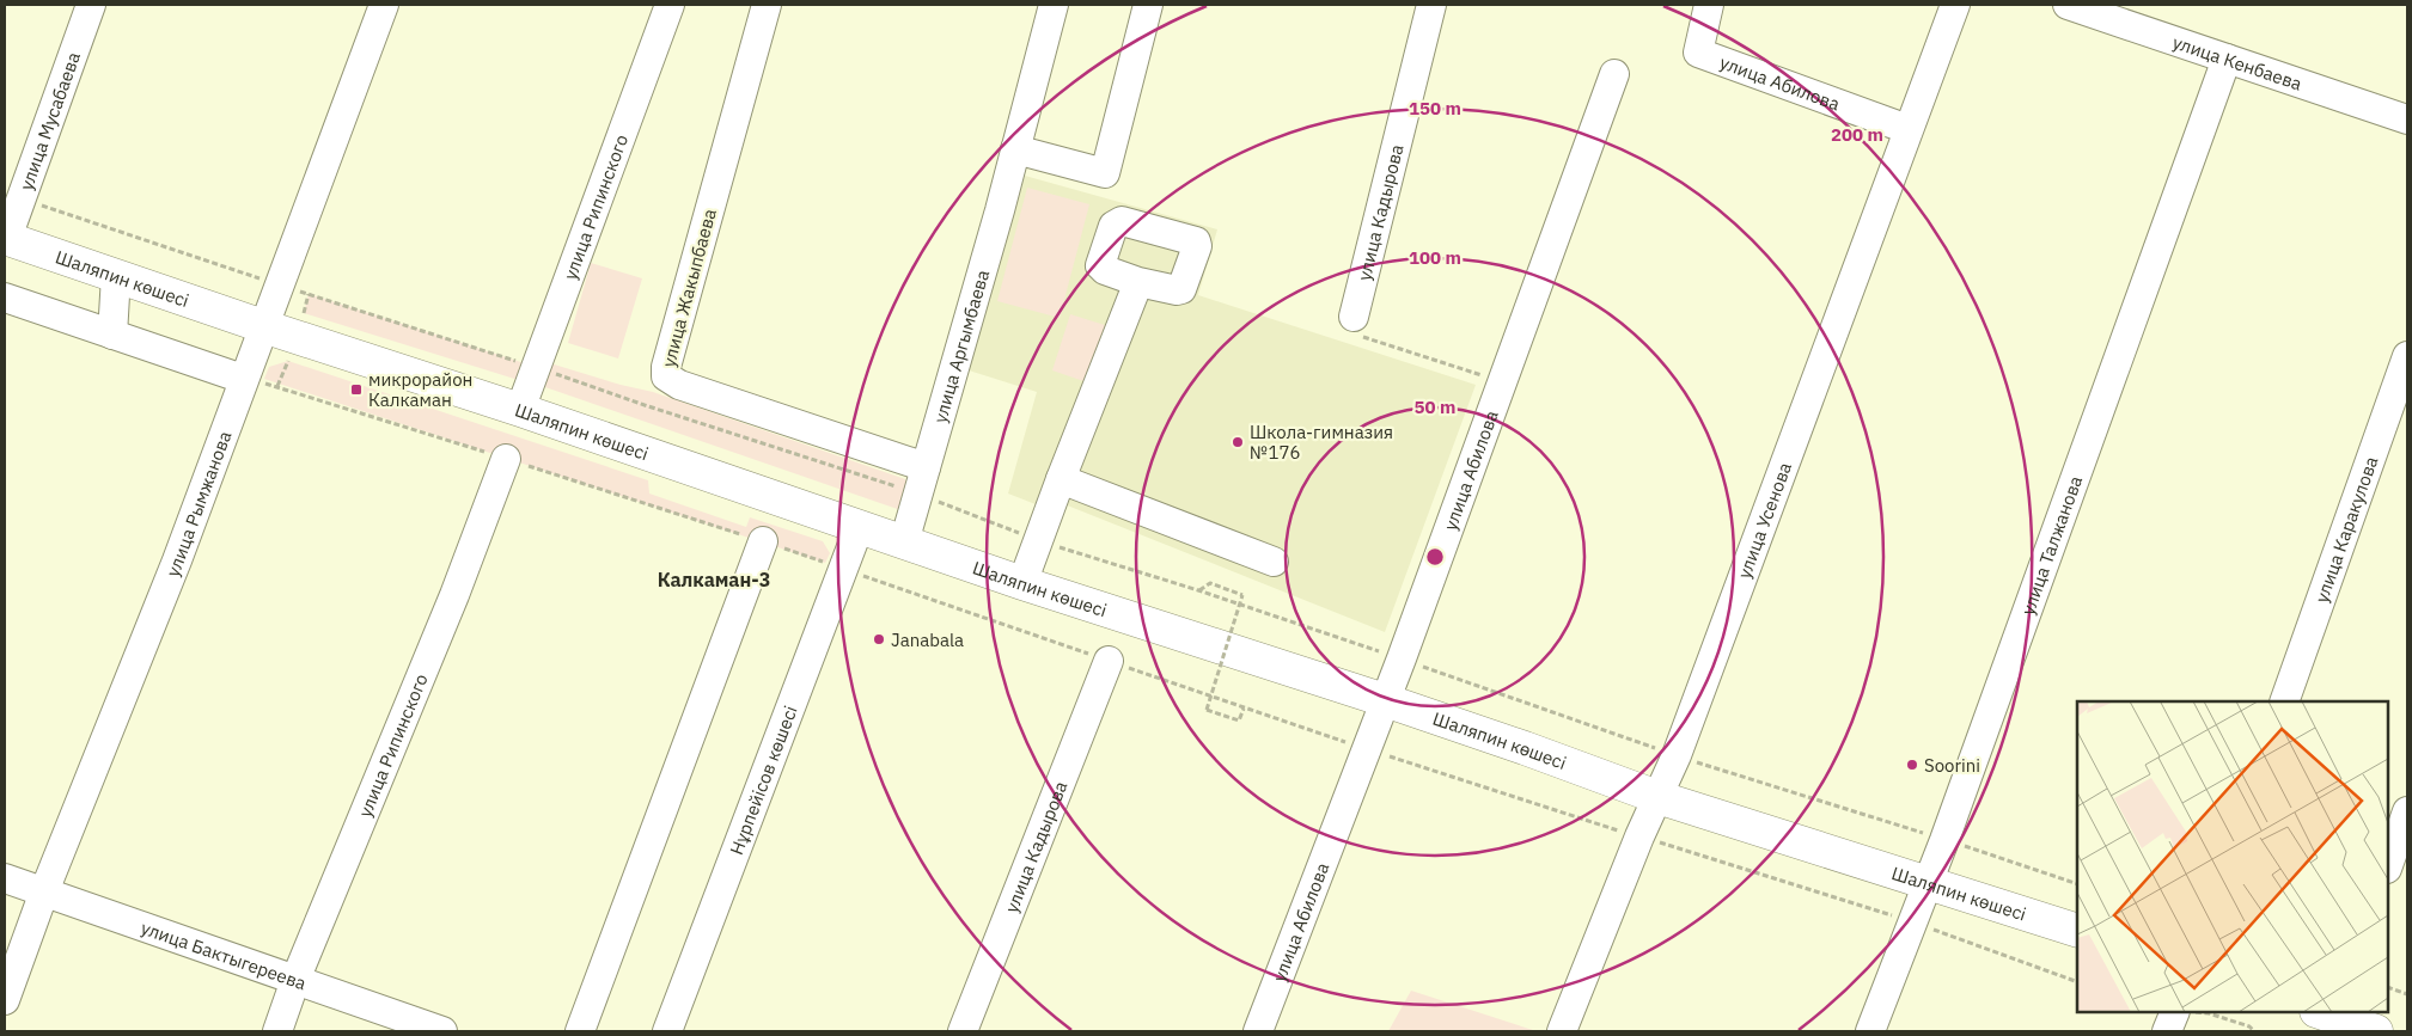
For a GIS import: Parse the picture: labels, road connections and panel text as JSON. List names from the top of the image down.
{
  "streets": {
    "main road": ["Шаляпин көшесі"],
    "street": [
      "улица Кенбаева",
      "улица Абилова",
      "улица Мусабаева",
      "улица Рипинского",
      "улица Кадырова",
      "улица Жакыпбаева",
      "улица Аргымбаева",
      "улица Рымжанова",
      "улица Усенова",
      "улица Каракулова",
      "улица Талжанова",
      "Нұрпейісов көшесі",
      "улица Бактыгереева"
    ]
  },
  "crossings": [
    ["улица Кенбаева", "улица Талжанова"],
    ["улица Абилова", "Шаляпин көшесі"],
    ["улица Абилова", "улица Усенова"],
    ["улица Мусабаева", "Шаляпин көшесі"],
    ["улица Рипинского", "Шаляпин көшесі"],
    ["улица Рипинского", "улица Бактыгереева"],
    ["Шаляпин көшесі", "улица Аргымбаева"],
    ["Шаляпин көшесі", "улица Рымжанова"],
    ["Шаляпин көшесі", "улица Усенова"],
    ["Шаляпин көшесі", "улица Талжанова"],
    ["Шаляпин көшесі", "Нұрпейісов көшесі"],
    ["улица Жакыпбаева", "улица Аргымбаева"],
    ["улица Рымжанова", "улица Бактыгереева"]
  ],
  "districts": ["Калкаман-3"],
  "places": {
    "transit": ["микрорайон Калкаман"],
    "other": ["Школа-гимназия №176", "Janabala", "Soorini"]
  },
  "rings": [
    "150 m",
    "200 m",
    "100 m",
    "50 m"
  ]
}
